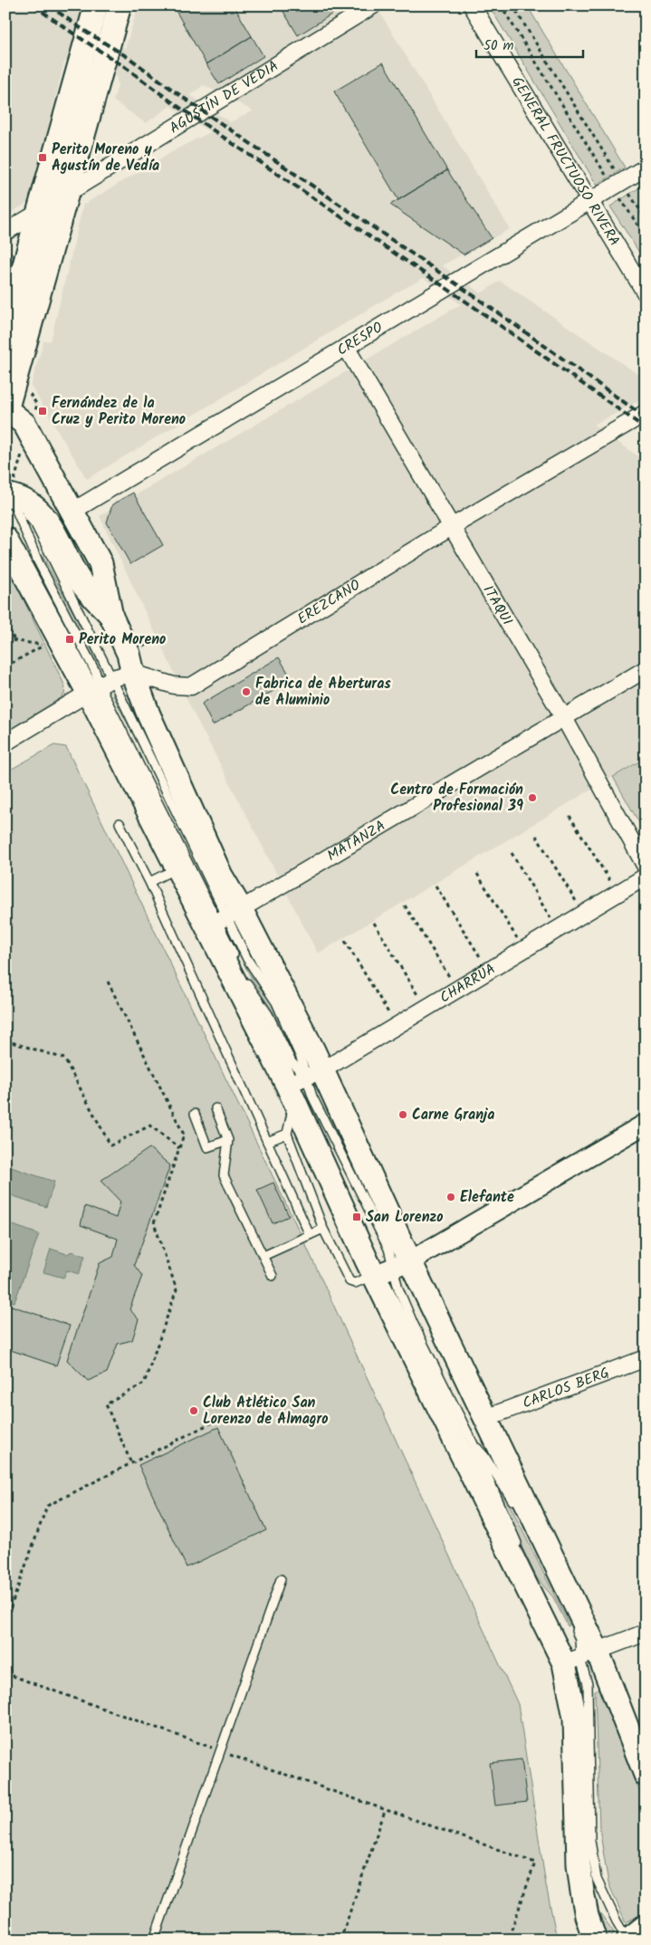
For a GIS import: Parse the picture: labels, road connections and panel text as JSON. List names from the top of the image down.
{
  "streets": {
    "street": [
      "AGUSTÍN DE VEDIA",
      "GENERAL FRUCTUOSO RIVERA",
      "CRESPO",
      "EREZCANO",
      "ITAQUI",
      "MATANZA",
      "CHARRÚA",
      "CARLOS BERG"
    ]
  },
  "crossings": [
    ["GENERAL FRUCTUOSO RIVERA", "CRESPO"],
    ["CRESPO", "ITAQUI"],
    ["EREZCANO", "ITAQUI"],
    ["ITAQUI", "MATANZA"]
  ],
  "places": {
    "transit": [
      "Perito Moreno y Agustín de Vedía",
      "Fernández de la Cruz y Perito Moreno",
      "Perito Moreno",
      "San Lorenzo"
    ],
    "other": [
      "Fabrica de Aberturas de Aluminio",
      "Centro de Formación Profesional 39",
      "Carne Granja",
      "Elefante",
      "Club Atlético San Lorenzo de Almagro"
    ]
  },
  "scale_bar": "50 m"
}
